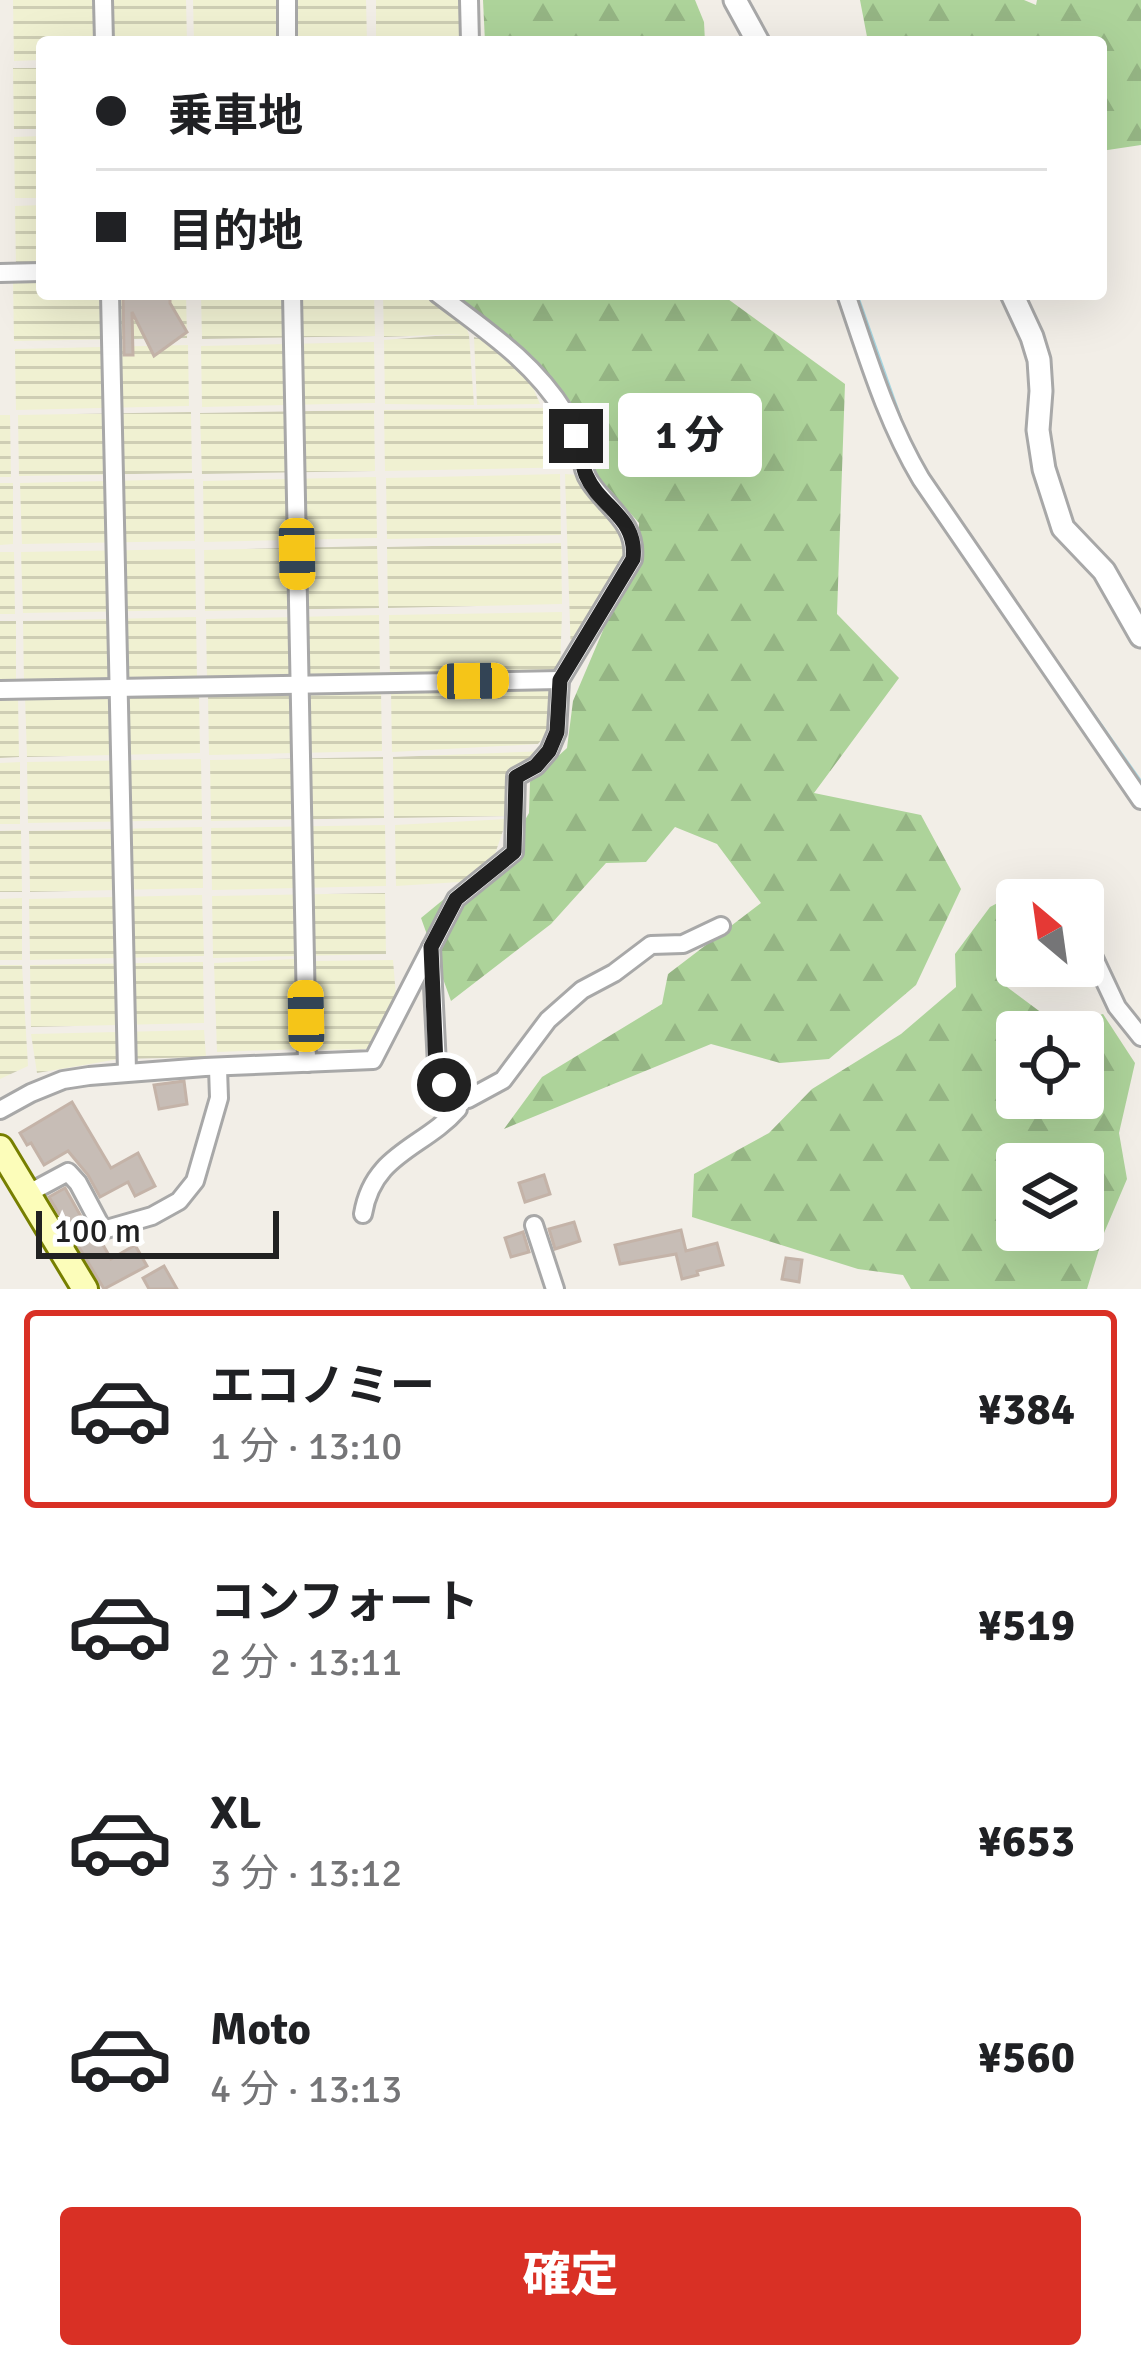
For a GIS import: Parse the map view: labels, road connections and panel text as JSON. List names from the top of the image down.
{
  "scale_bar": "100 m",
  "north": "top left",
  "page": {
    "banner": ["乗車地", "目的地"],
    "bubble": "1 分",
    "scale": "100 m",
    "list": [
      {
        "name": "エコノミー",
        "note": "1 分 · 13:10",
        "value": "¥384"
      },
      {
        "name": "コンフォート",
        "note": "2 分 · 13:11",
        "value": "¥519"
      },
      {
        "name": "XL",
        "note": "3 分 · 13:12",
        "value": "¥653"
      },
      {
        "name": "Moto",
        "note": "4 分 · 13:13",
        "value": "¥560"
      }
    ],
    "buttons": "確定"
  }
}
